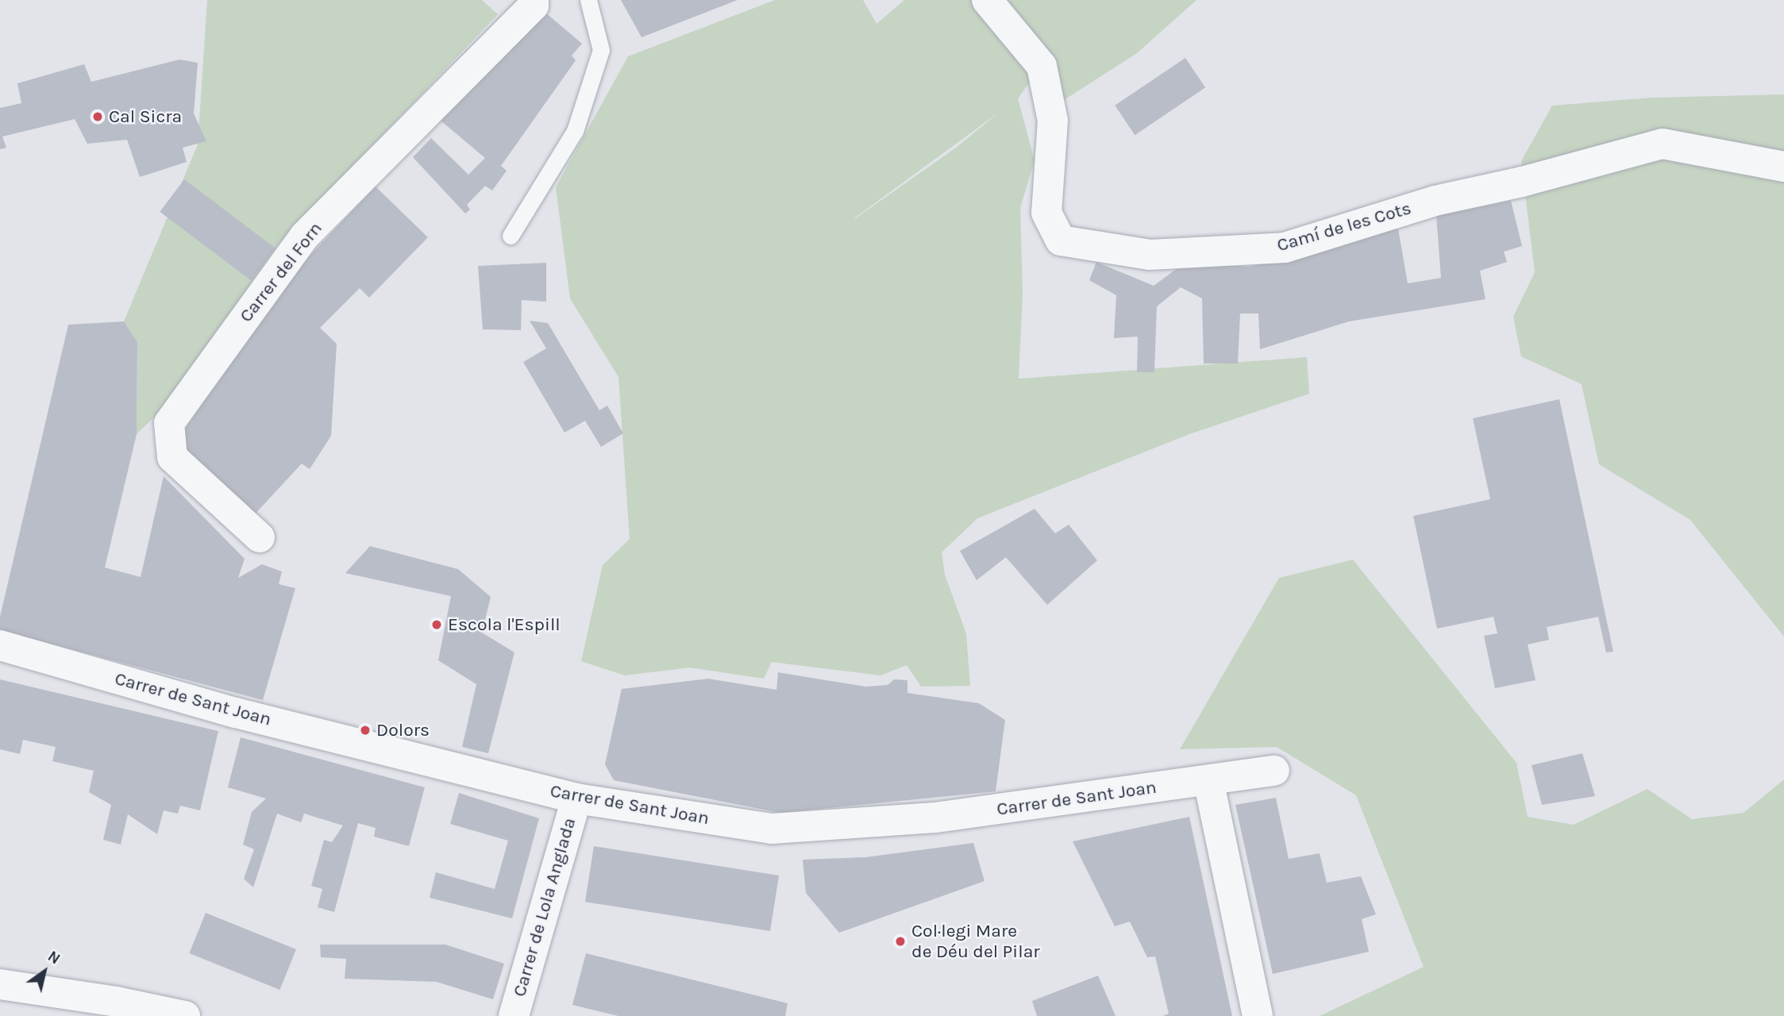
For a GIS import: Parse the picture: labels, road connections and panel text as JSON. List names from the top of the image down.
{
  "streets": {
    "street": [
      "Camí de les Cots",
      "Carrer del Forn",
      "Carrer de Sant Joan",
      "Carrer de Lola Anglada"
    ]
  },
  "crossings": [
    ["Carrer de Sant Joan", "Carrer de Lola Anglada"]
  ],
  "places": [
    "Cal Sicra",
    "Escola l'Espill",
    "Dolors",
    "Col·legi Mare de Déu del Pilar"
  ],
  "north": "top right"
}
